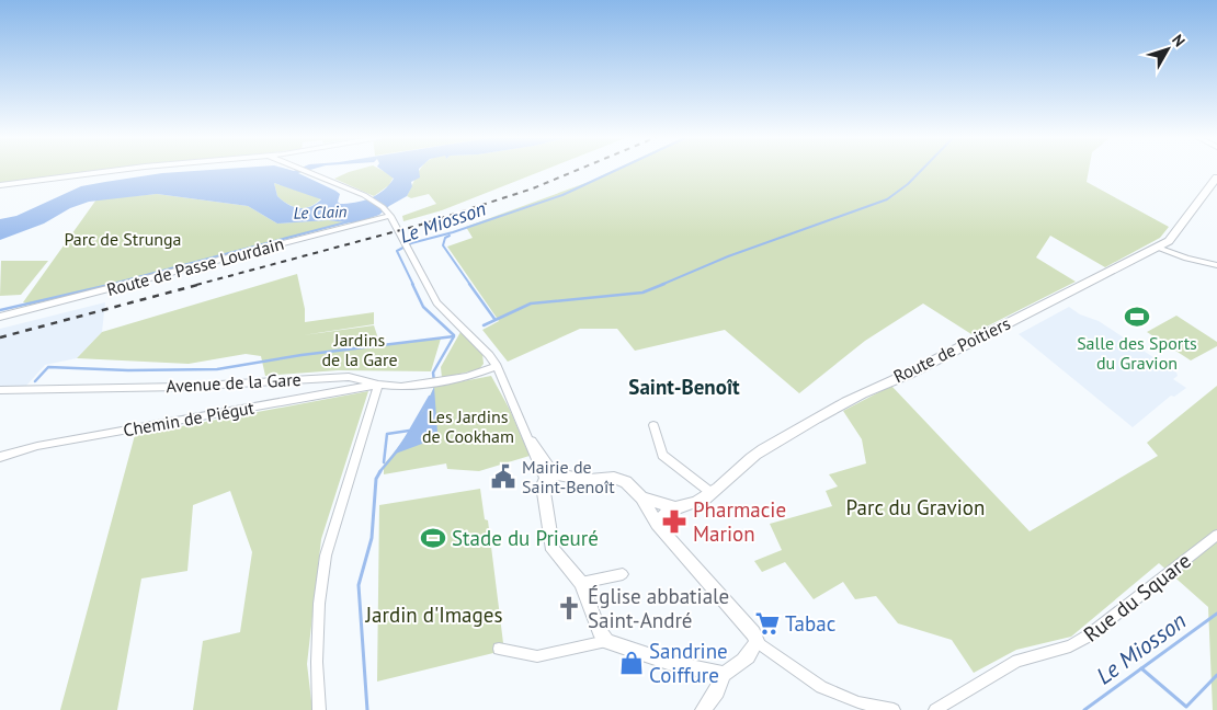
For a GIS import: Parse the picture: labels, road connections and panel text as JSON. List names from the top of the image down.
{
  "streets": {
    "street": [
      "Route de Passe Lourdain",
      "Route de Poitiers",
      "Avenue de la Gare",
      "Chemin de Piégut",
      "Rue du Square"
    ]
  },
  "crossings": [
    ["Avenue de la Gare", "Chemin de Piégut"]
  ],
  "districts": ["Saint-Benoît"],
  "water": ["Le Clain", "Le Miosson"],
  "parks": [
    "Parc de Strunga",
    "Jardins de la Gare",
    "Les Jardins de Cookham",
    "Parc du Gravion",
    "Jardin d'Images"
  ],
  "places": {
    "sports": ["Salle des Sports du Gravion", "Stade du Prieuré"],
    "public building": ["Mairie de Saint-Benoît"],
    "pharmacy": ["Pharmacie Marion"],
    "church": ["Église abbatiale Saint-André"],
    "supermarket": ["Tabac"],
    "shop": ["Sandrine Coiffure"]
  },
  "north": "top right"
}
